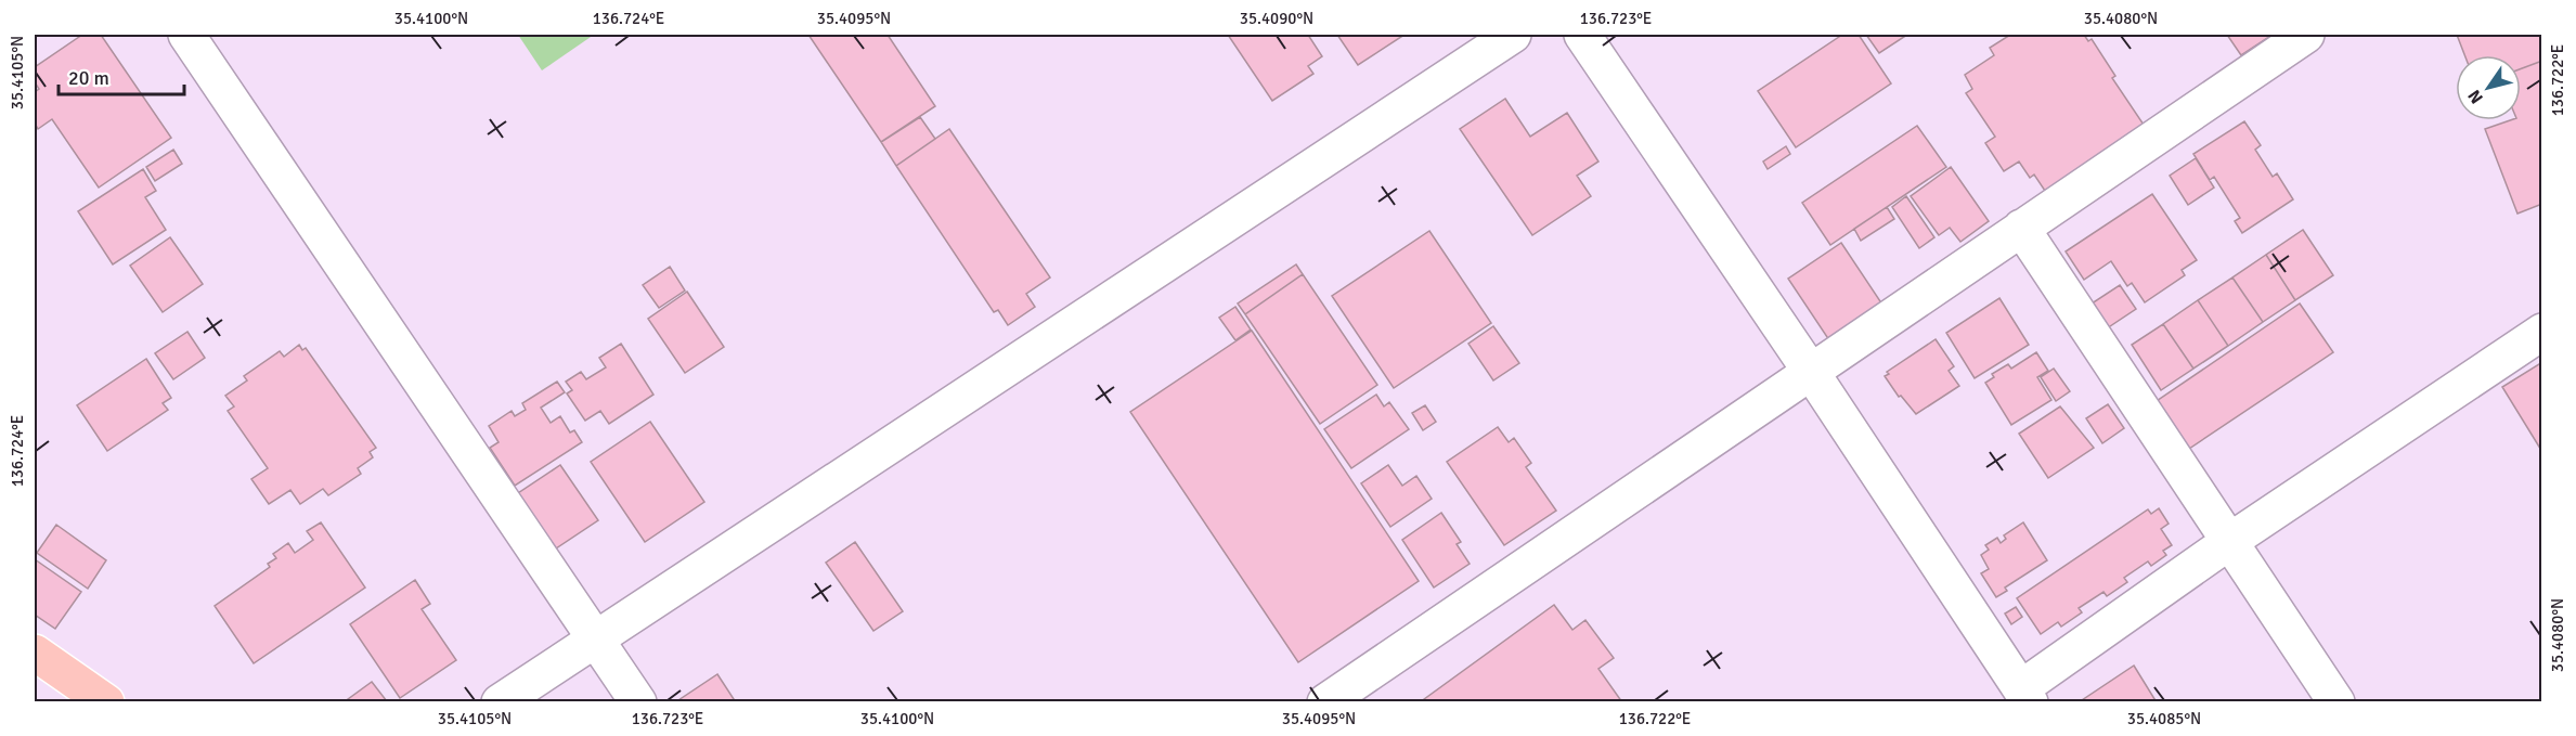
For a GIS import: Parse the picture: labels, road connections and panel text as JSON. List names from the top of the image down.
{
  "scale_bar": "20 m",
  "north": "bottom left",
  "coordinates": [
    "35.4100°N",
    "136.724°E",
    "35.4095°N",
    "35.4090°N",
    "136.723°E",
    "35.4080°N",
    "35.4105°N",
    "136.722°E",
    "35.4085°N"
  ]
}
